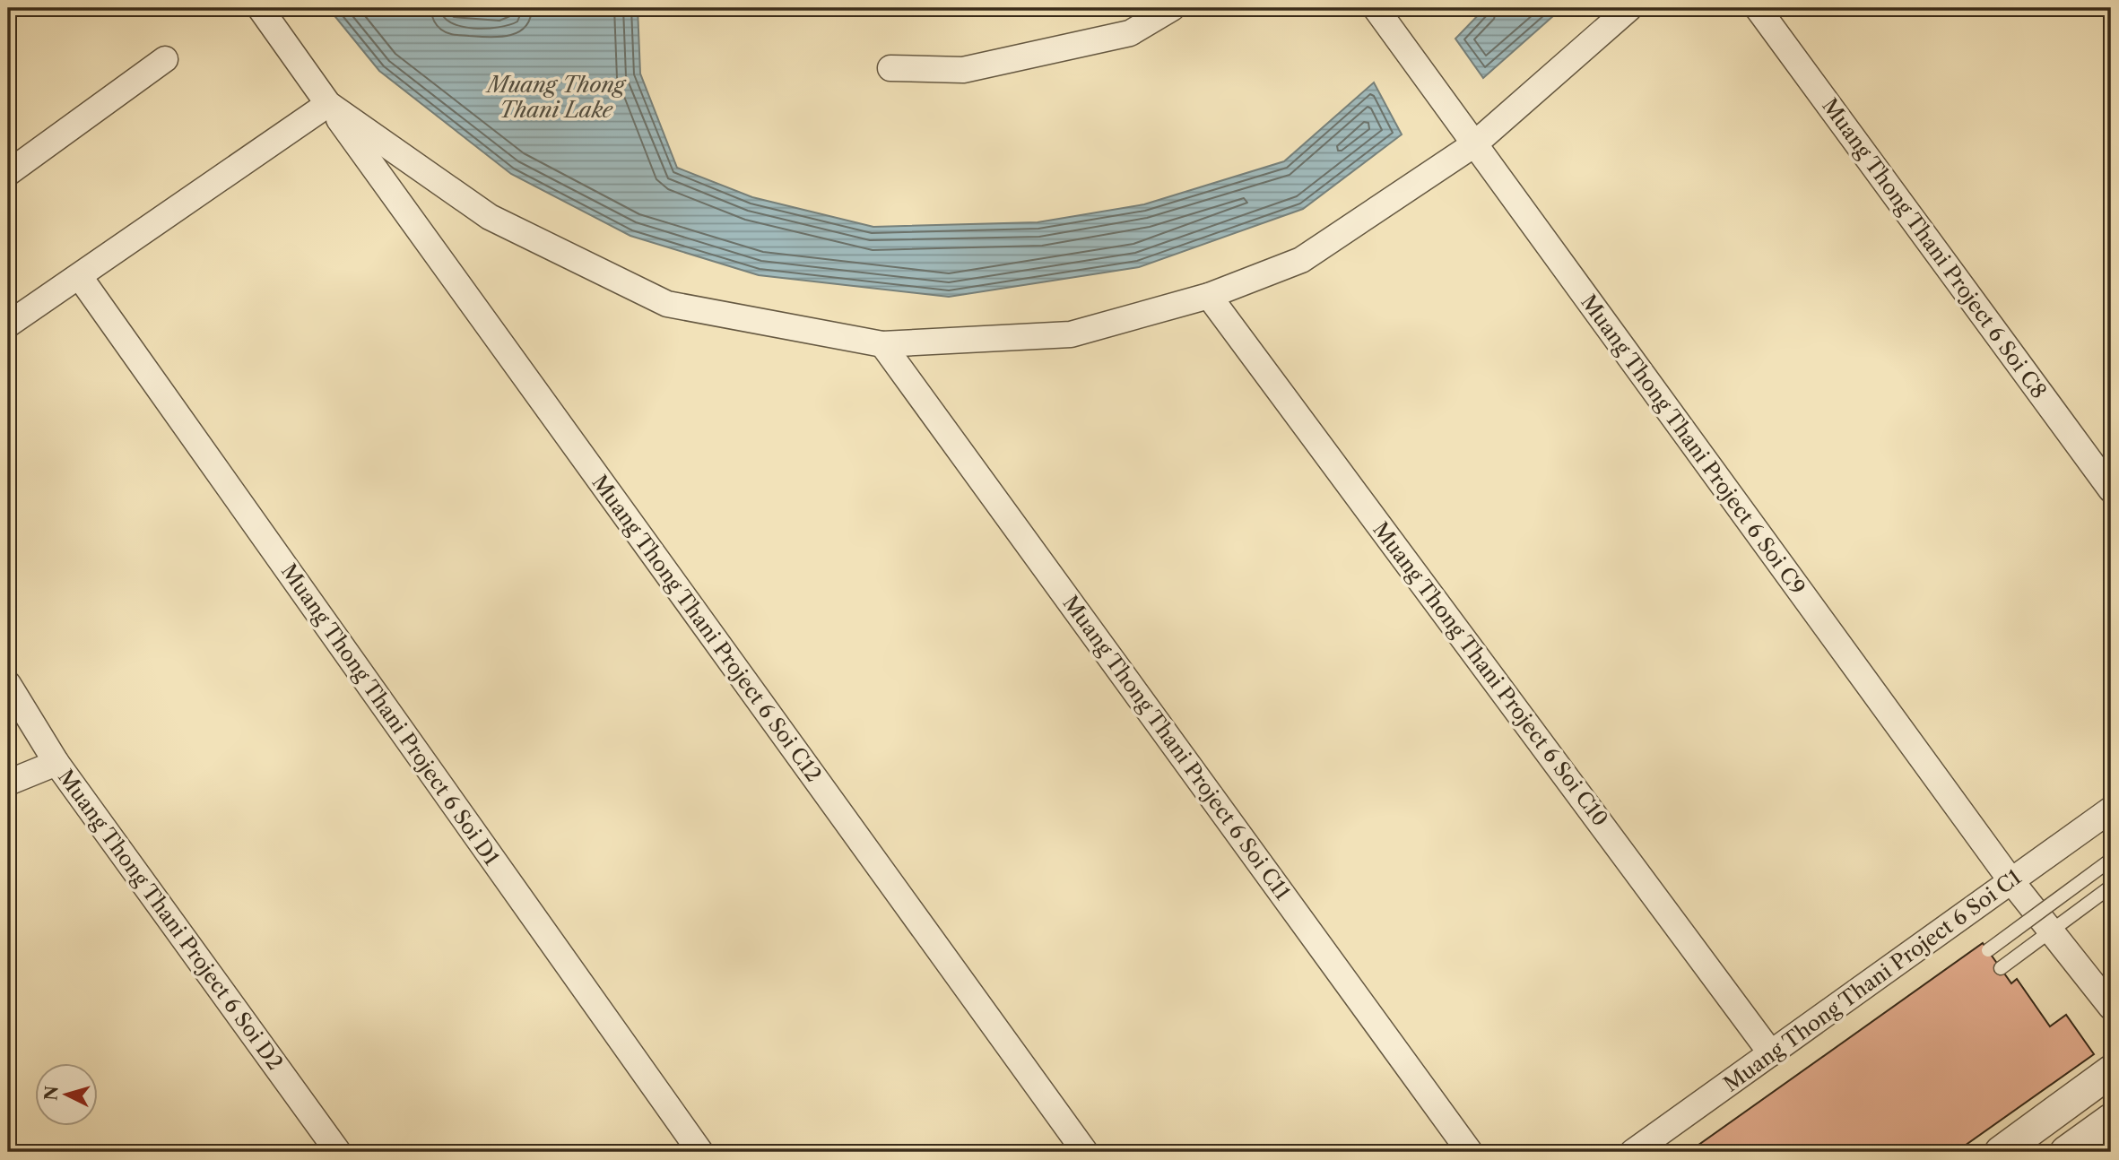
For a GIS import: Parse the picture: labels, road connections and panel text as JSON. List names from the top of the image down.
{
  "streets": {
    "street": [
      "Muang Thong Thani Project 6 Soi C8",
      "Muang Thong Thani Project 6 Soi C9",
      "Muang Thong Thani Project 6 Soi C12",
      "Muang Thong Thani Project 6 Soi C10",
      "Muang Thong Thani Project 6 Soi D1",
      "Muang Thong Thani Project 6 Soi C11",
      "Muang Thong Thani Project 6 Soi D2",
      "Muang Thong Thani Project 6 Soi C1"
    ]
  },
  "crossings": [
    ["Muang Thong Thani Project 6 Soi C9", "Muang Thong Thani Project 6 Soi C1"],
    ["Muang Thong Thani Project 6 Soi C10", "Muang Thong Thani Project 6 Soi C1"]
  ],
  "water": ["Muang Thong Thani Lake"],
  "north": "left"
}
